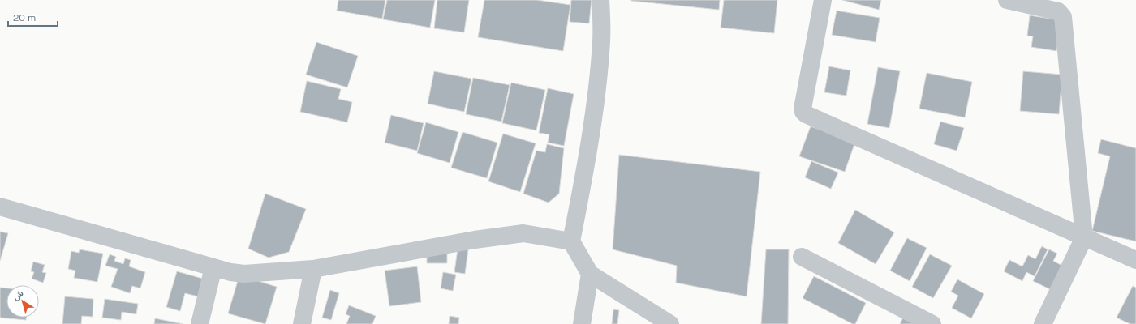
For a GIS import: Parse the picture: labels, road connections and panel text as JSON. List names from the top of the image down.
{
  "scale_bar": "20 m",
  "north": "top left"
}
